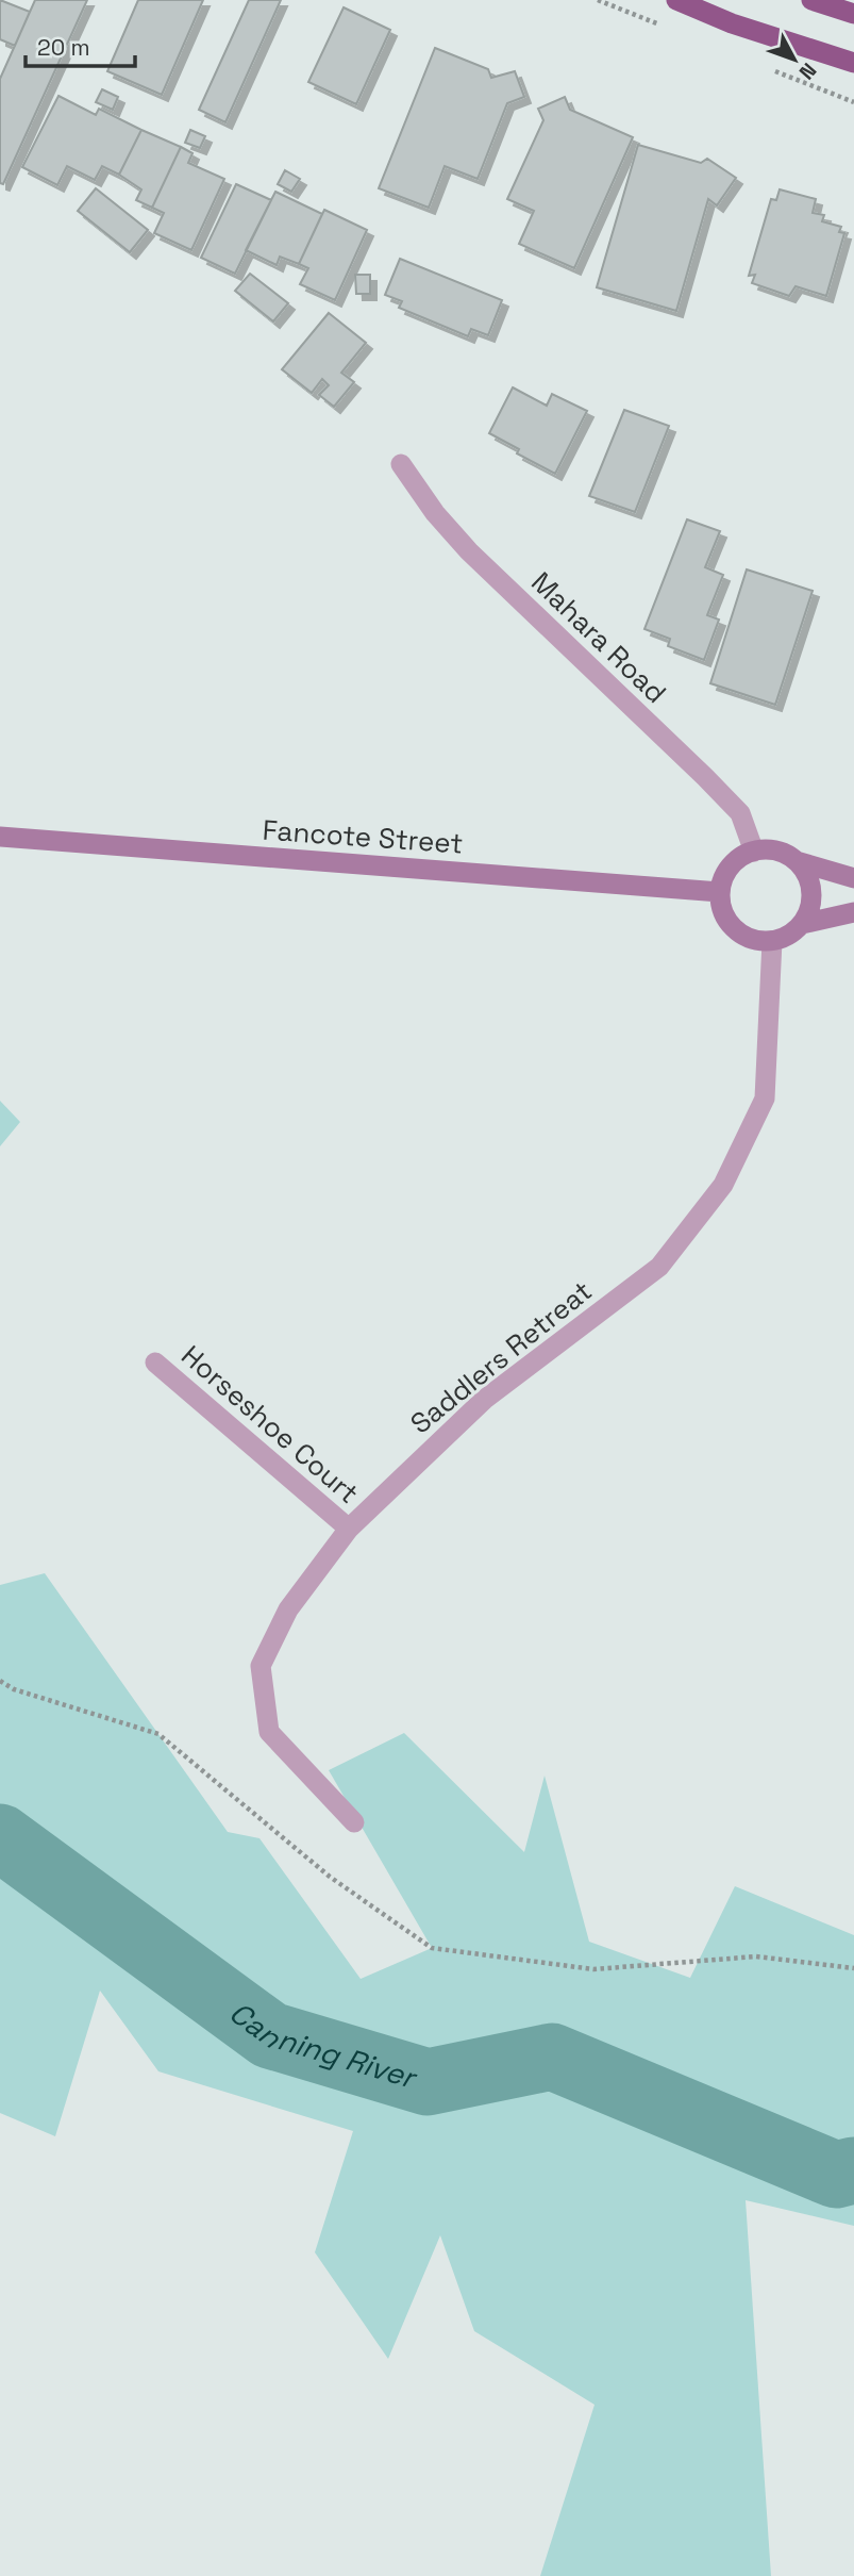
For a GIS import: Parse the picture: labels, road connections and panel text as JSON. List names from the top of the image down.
{
  "streets": {
    "main road": ["Fancote Street"],
    "street": ["Mahara Road", "Saddlers Retreat", "Horseshoe Court"]
  },
  "crossings": [
    ["Mahara Road", "Fancote Street"],
    ["Mahara Road", "Saddlers Retreat"],
    ["Fancote Street", "Saddlers Retreat"],
    ["Saddlers Retreat", "Horseshoe Court"]
  ],
  "water": ["Canning River"],
  "scale_bar": "20 m",
  "north": "bottom right"
}
